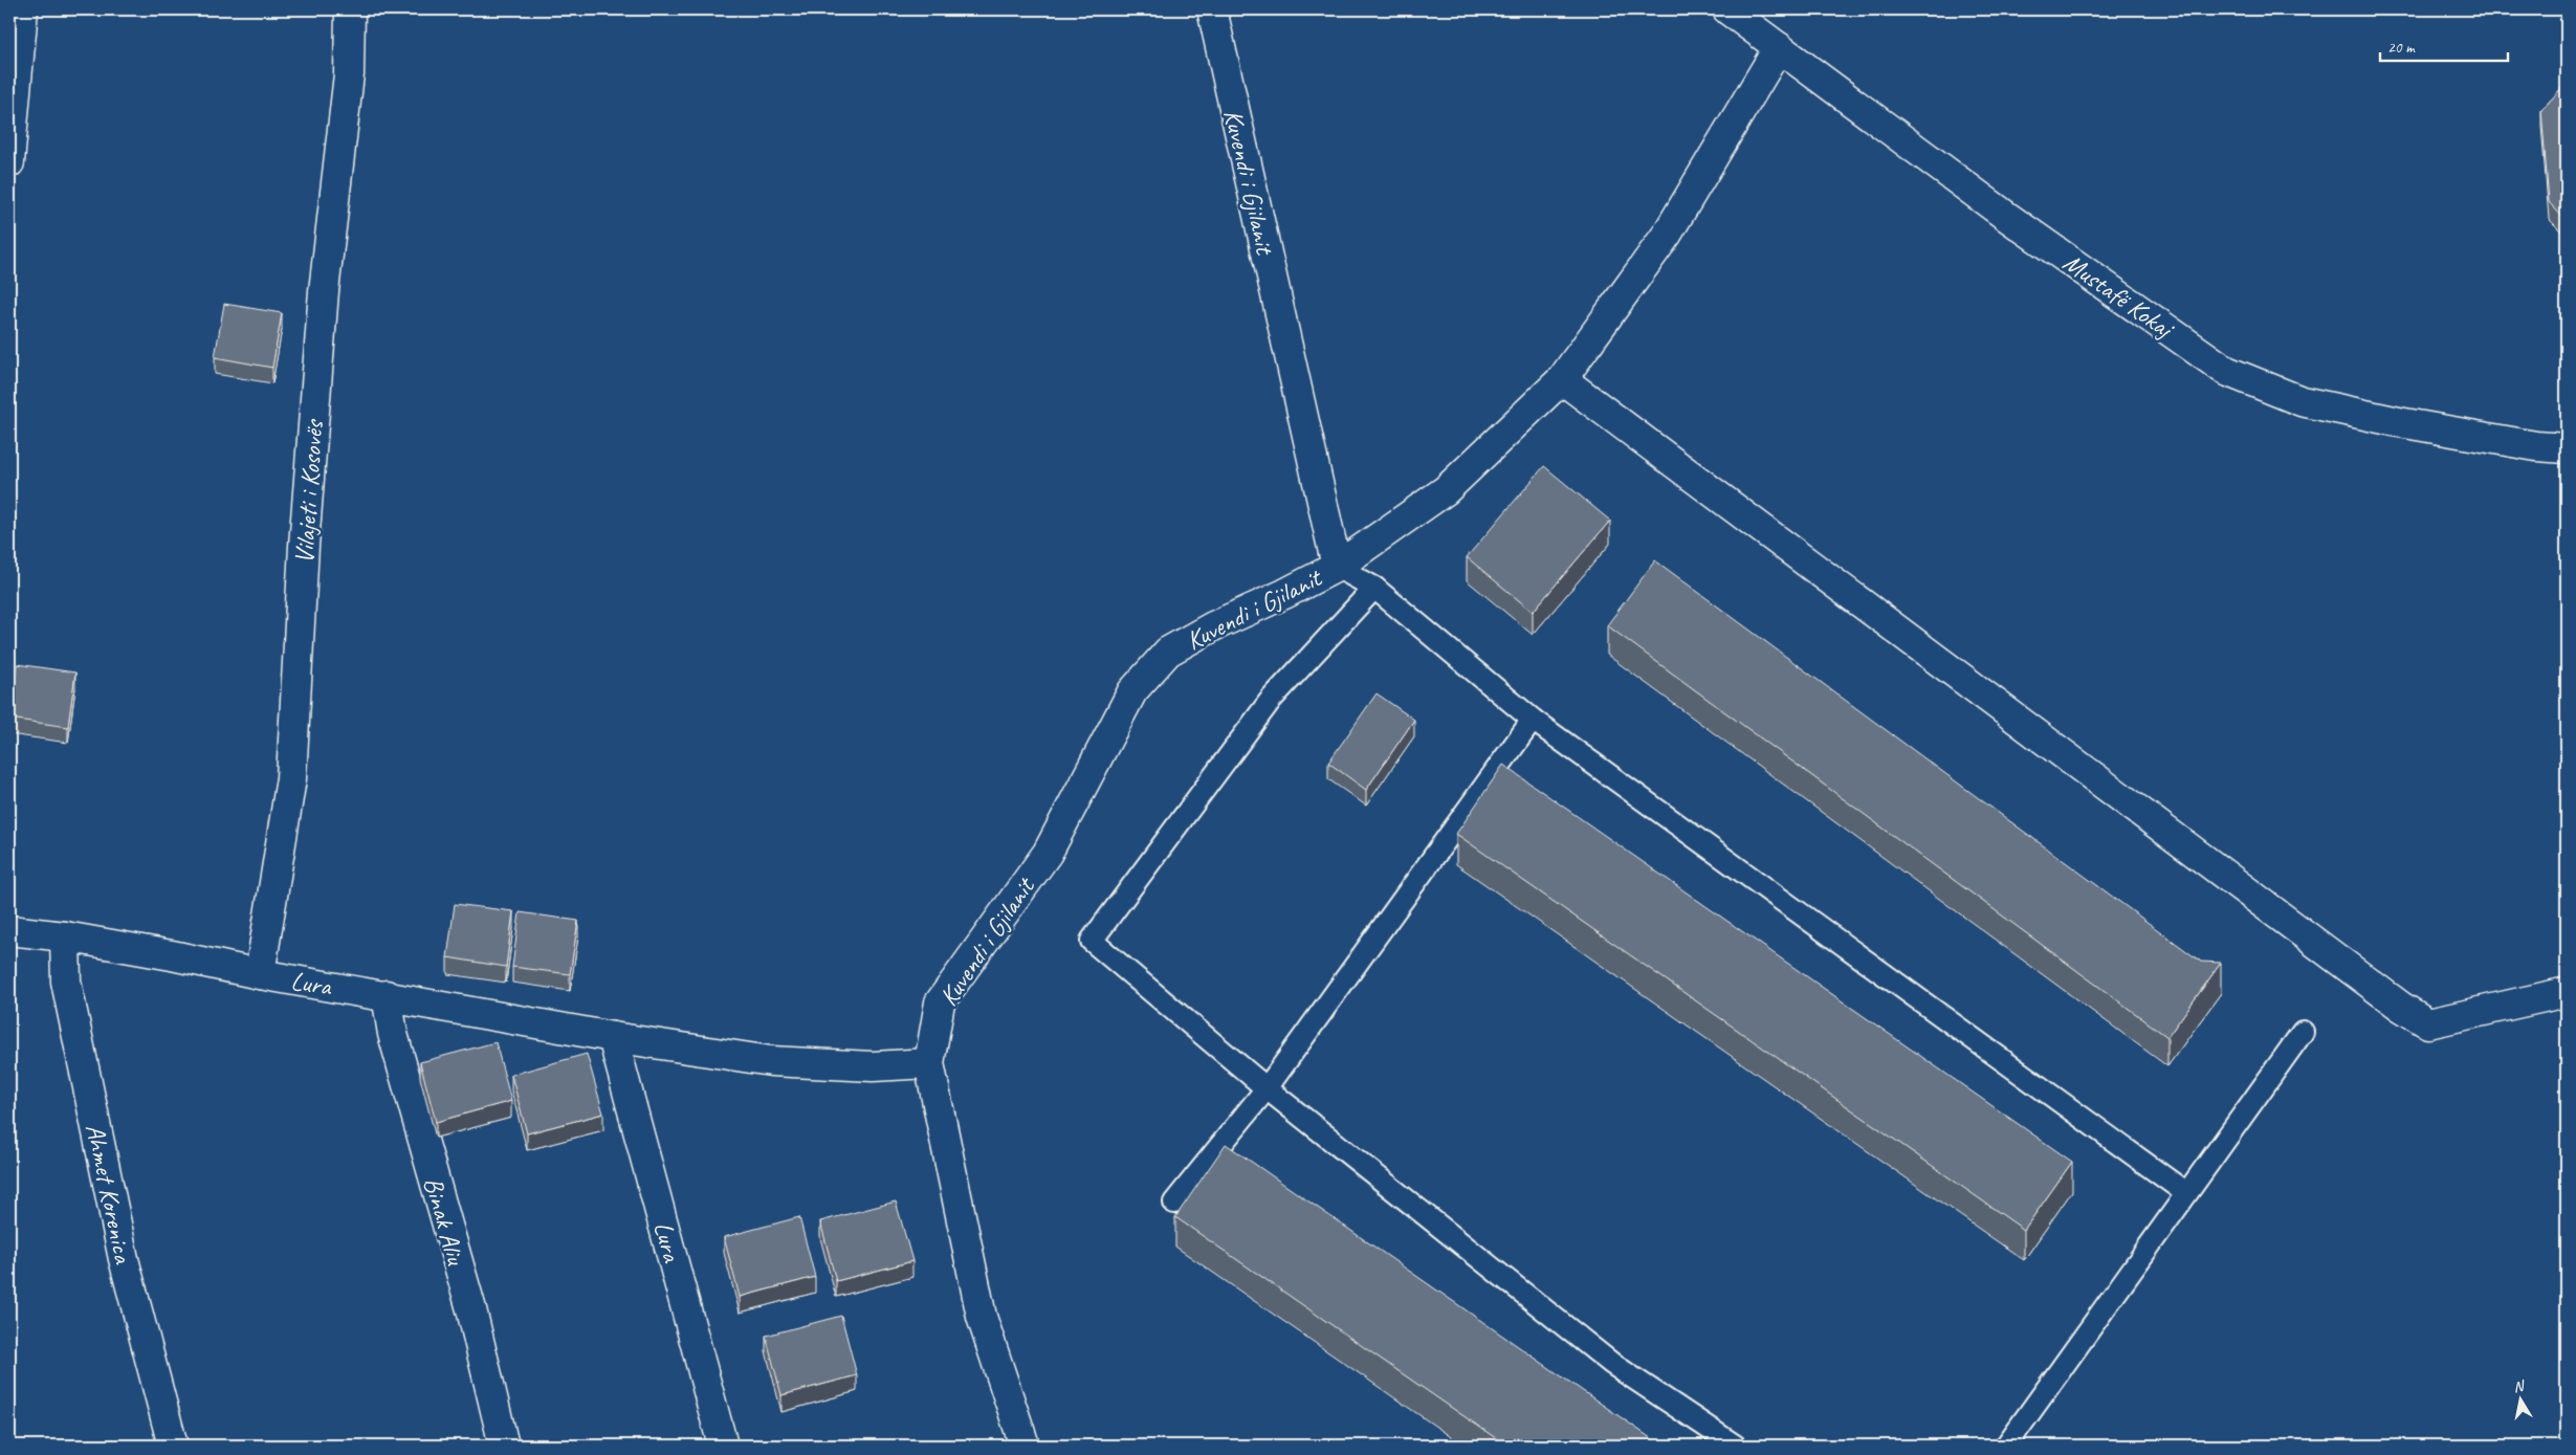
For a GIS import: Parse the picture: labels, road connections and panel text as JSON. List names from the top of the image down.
{
  "streets": {
    "street": [
      "Kuvendi i Gjilanit",
      "Mustafë Kokaj",
      "Vilajeti i Kosovës",
      "Lura",
      "Ahmet Korenica",
      "Binak Aliu"
    ]
  },
  "crossings": [
    ["Kuvendi i Gjilanit", "Lura"],
    ["Vilajeti i Kosovës", "Lura"],
    ["Lura", "Ahmet Korenica"],
    ["Lura", "Binak Aliu"]
  ],
  "scale_bar": "20 m",
  "north": "top"
}
